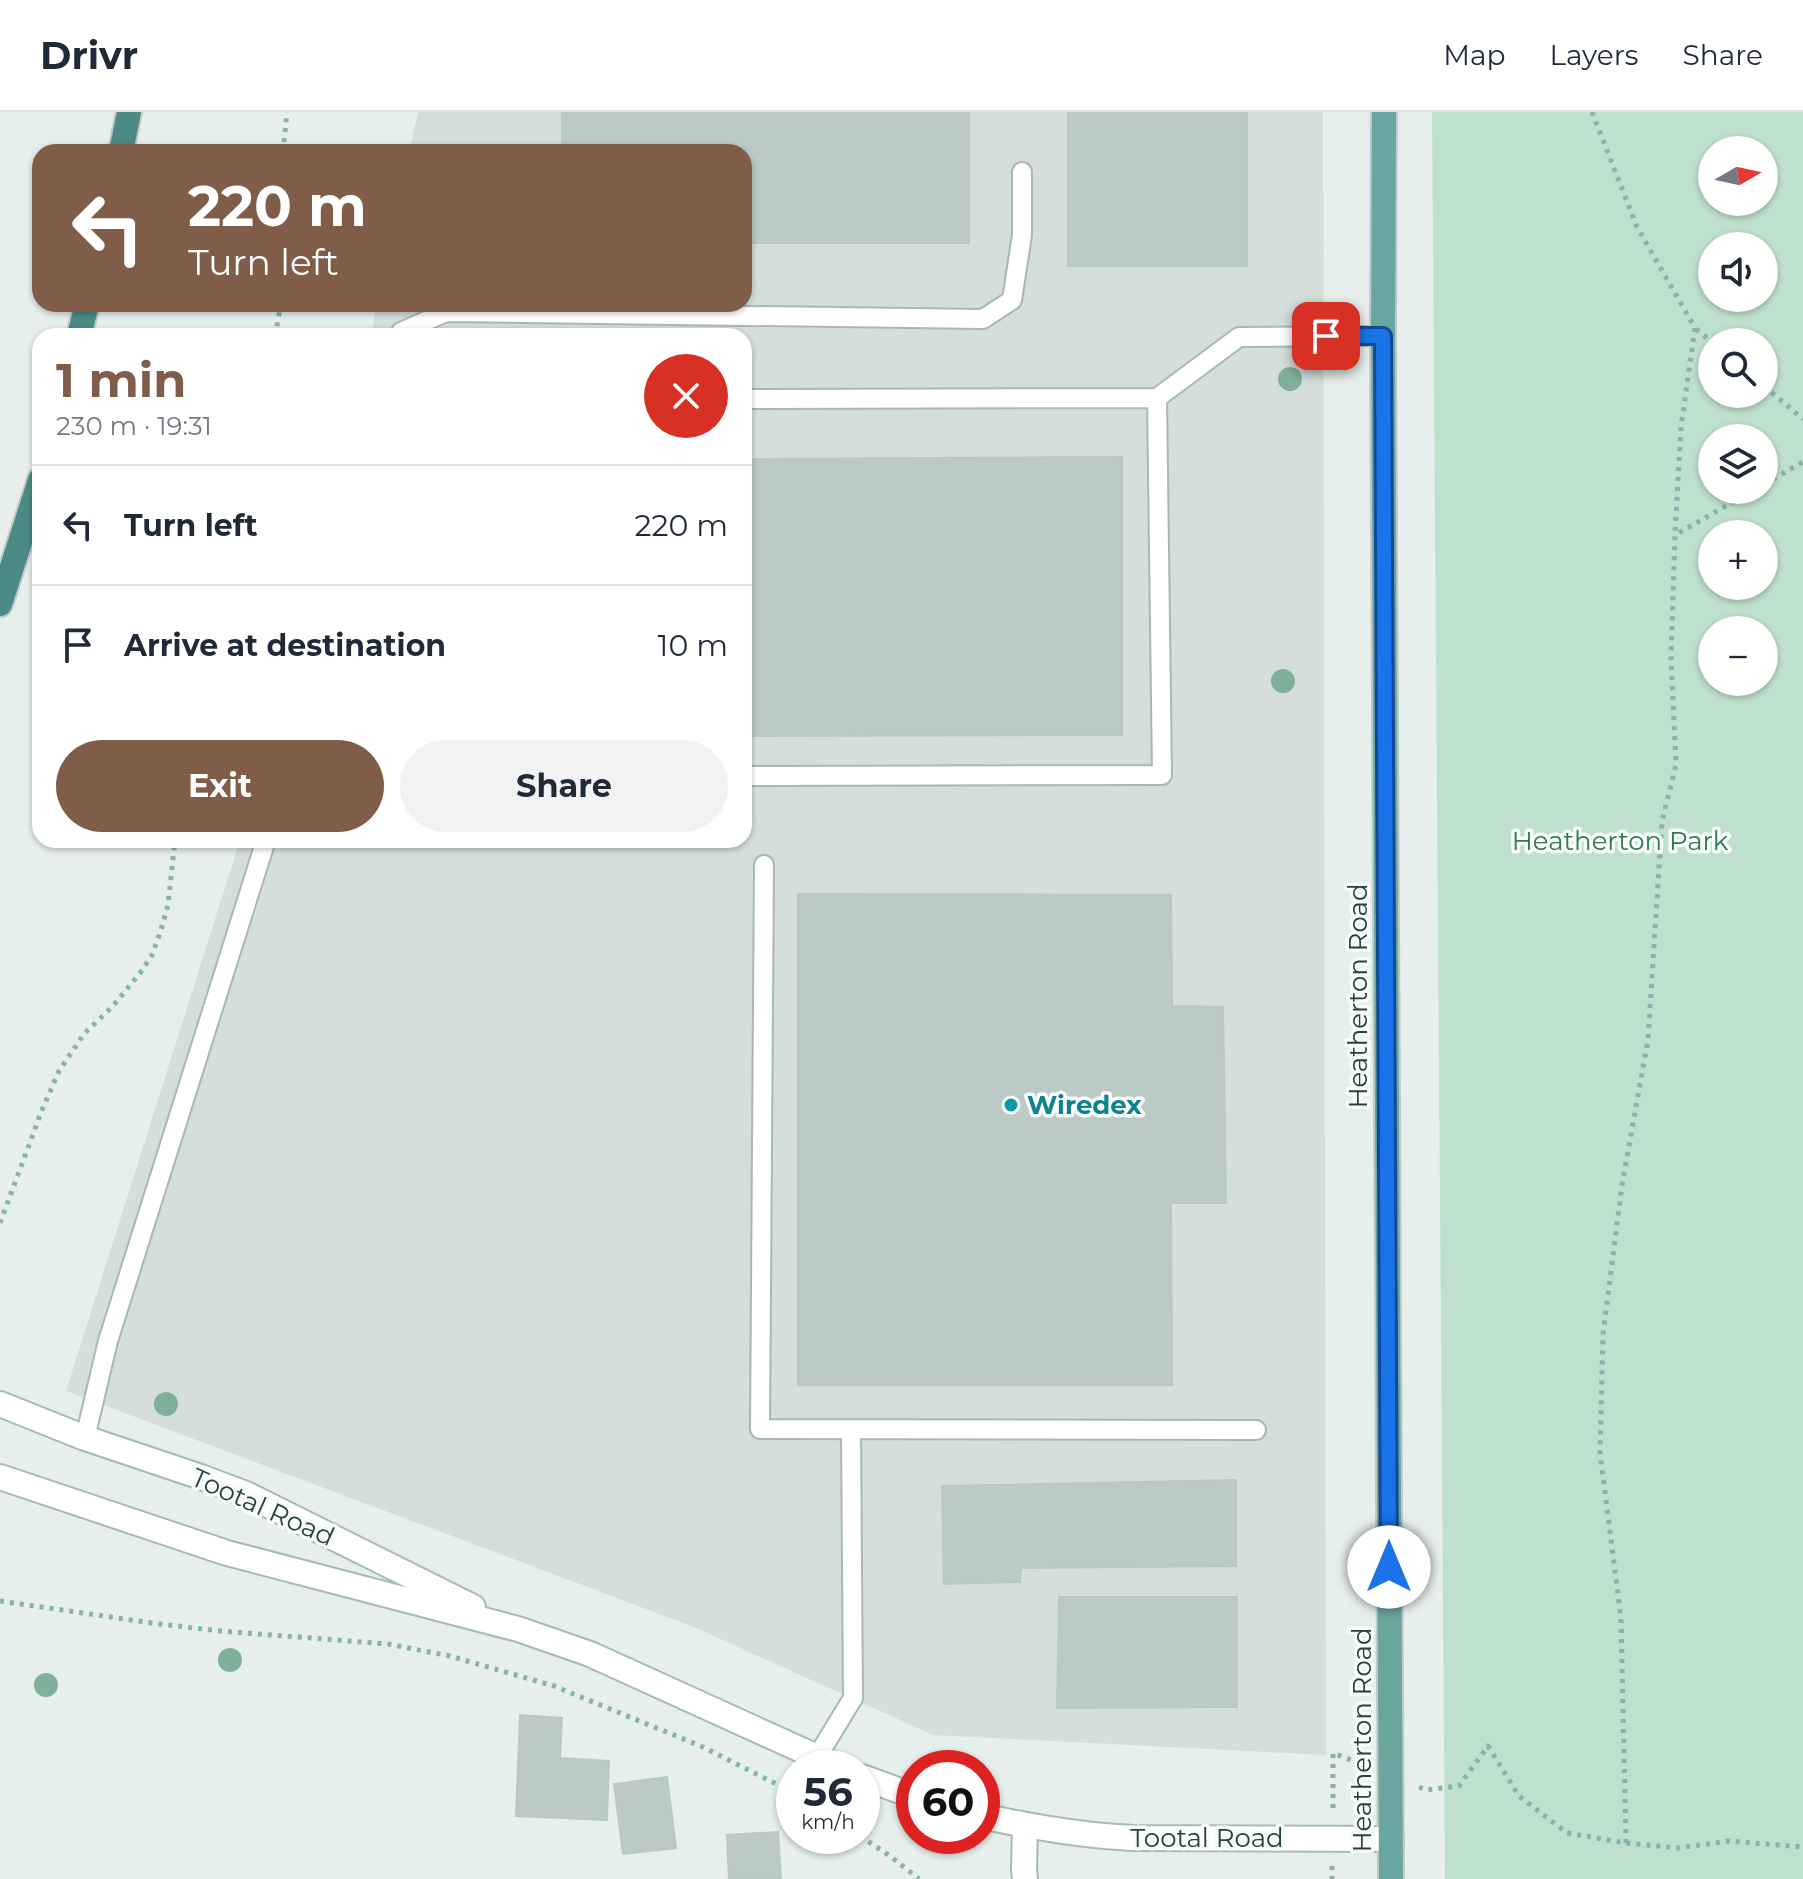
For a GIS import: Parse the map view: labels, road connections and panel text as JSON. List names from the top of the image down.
{
  "streets": {
    "main road": ["Heatherton Road", "Tootal Road"]
  },
  "crossings": [
    ["Heatherton Road", "Tootal Road"]
  ],
  "parks": ["Heatherton Park"],
  "places": ["Wiredex"],
  "north": "right",
  "page": {
    "header": "Drivr",
    "nav": ["Map", "Layers", "Share"],
    "map_buttons": ["+", "−"],
    "turn": ["220 m", "Turn left"],
    "heading": ["1 min", "230 m · 19:31"],
    "list": [
      {
        "name": "Turn left",
        "value": "220 m"
      },
      {
        "name": "Arrive at destination",
        "value": "10 m"
      }
    ],
    "buttons": ["Exit", "Share"],
    "speed": "56 km/h",
    "limit": "60"
  }
}
